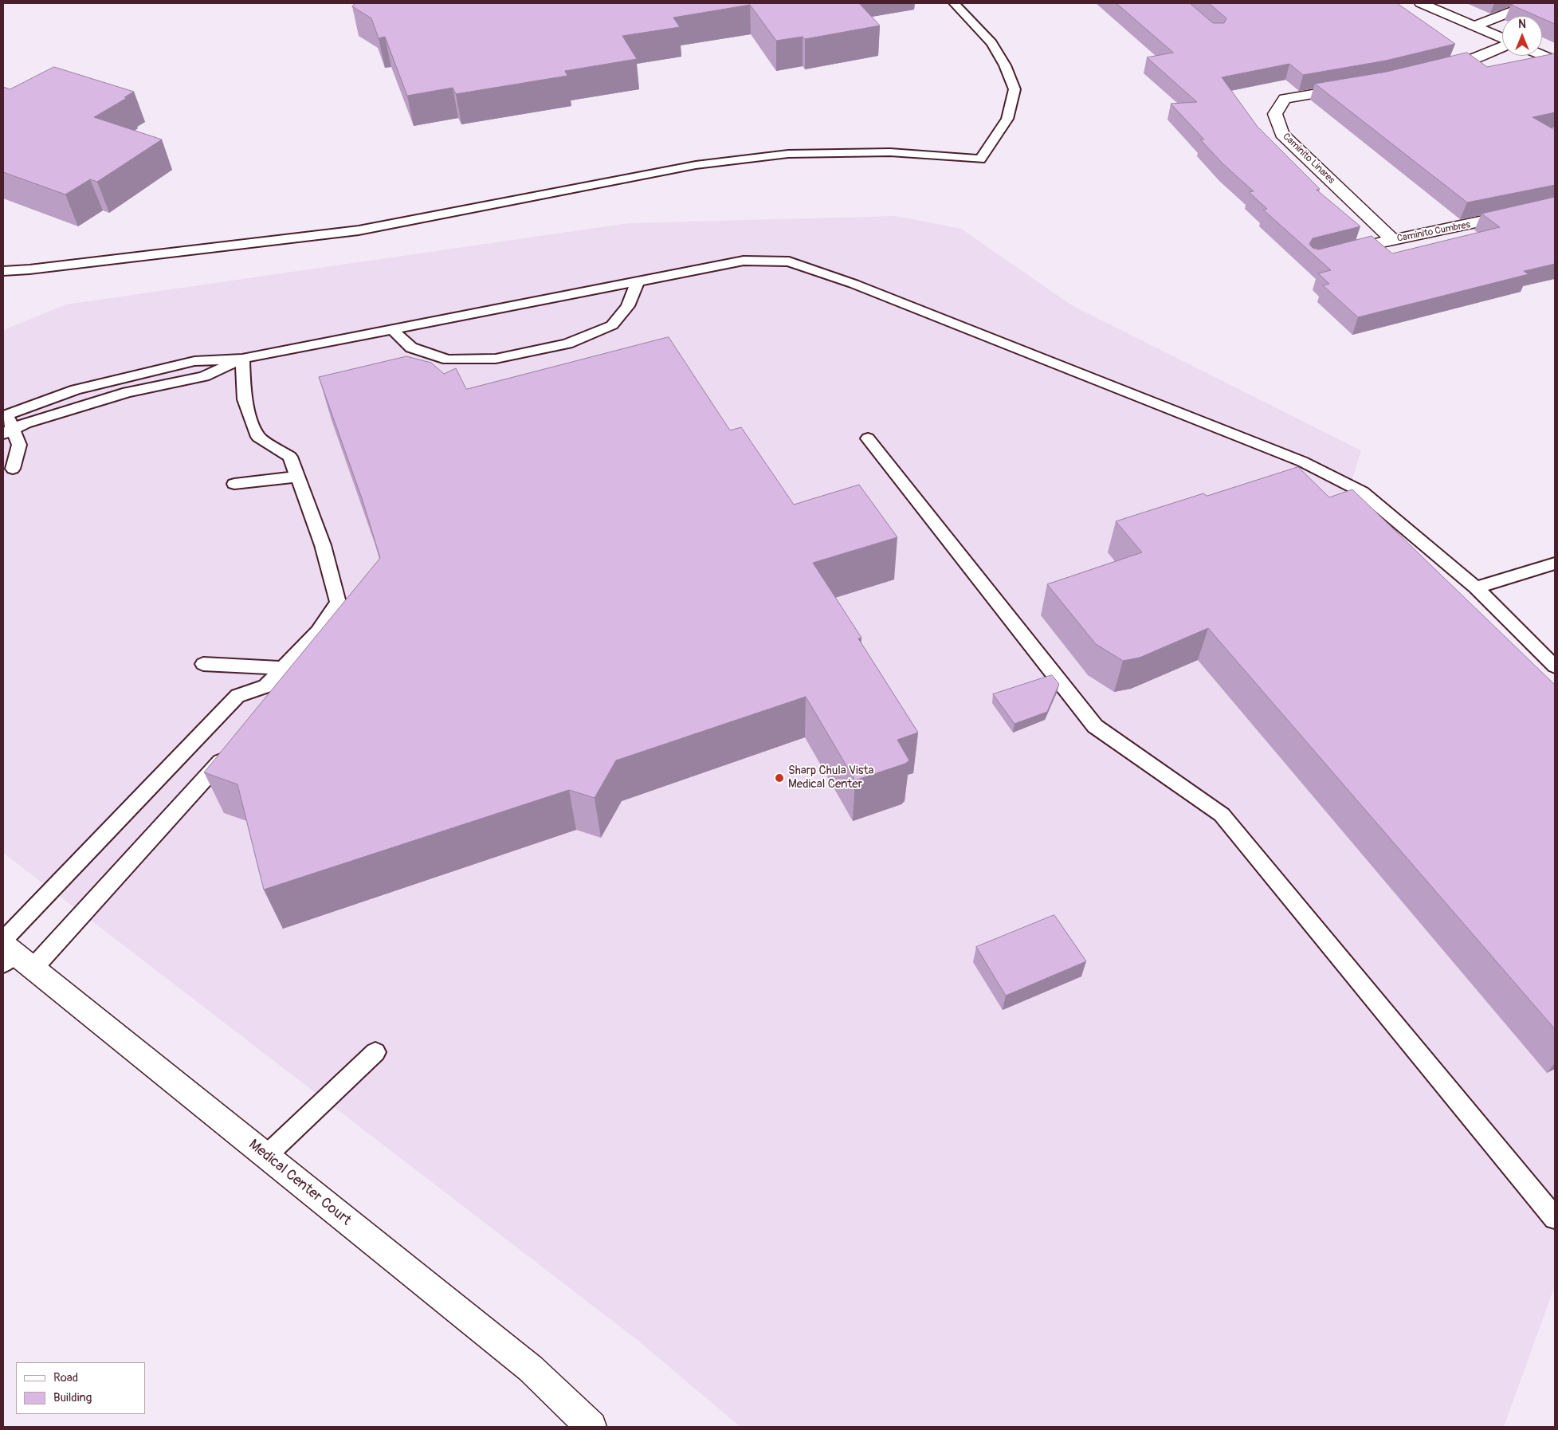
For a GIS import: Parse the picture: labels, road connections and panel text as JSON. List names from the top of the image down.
{
  "streets": {
    "street": ["Caminito Linares", "Caminito Cumbres", "Medical Center Court"]
  },
  "crossings": [
    ["Caminito Linares", "Caminito Cumbres"]
  ],
  "places": ["Sharp Chula Vista Medical Center"],
  "legend": ["Road", "Building"],
  "north": "top"
}
